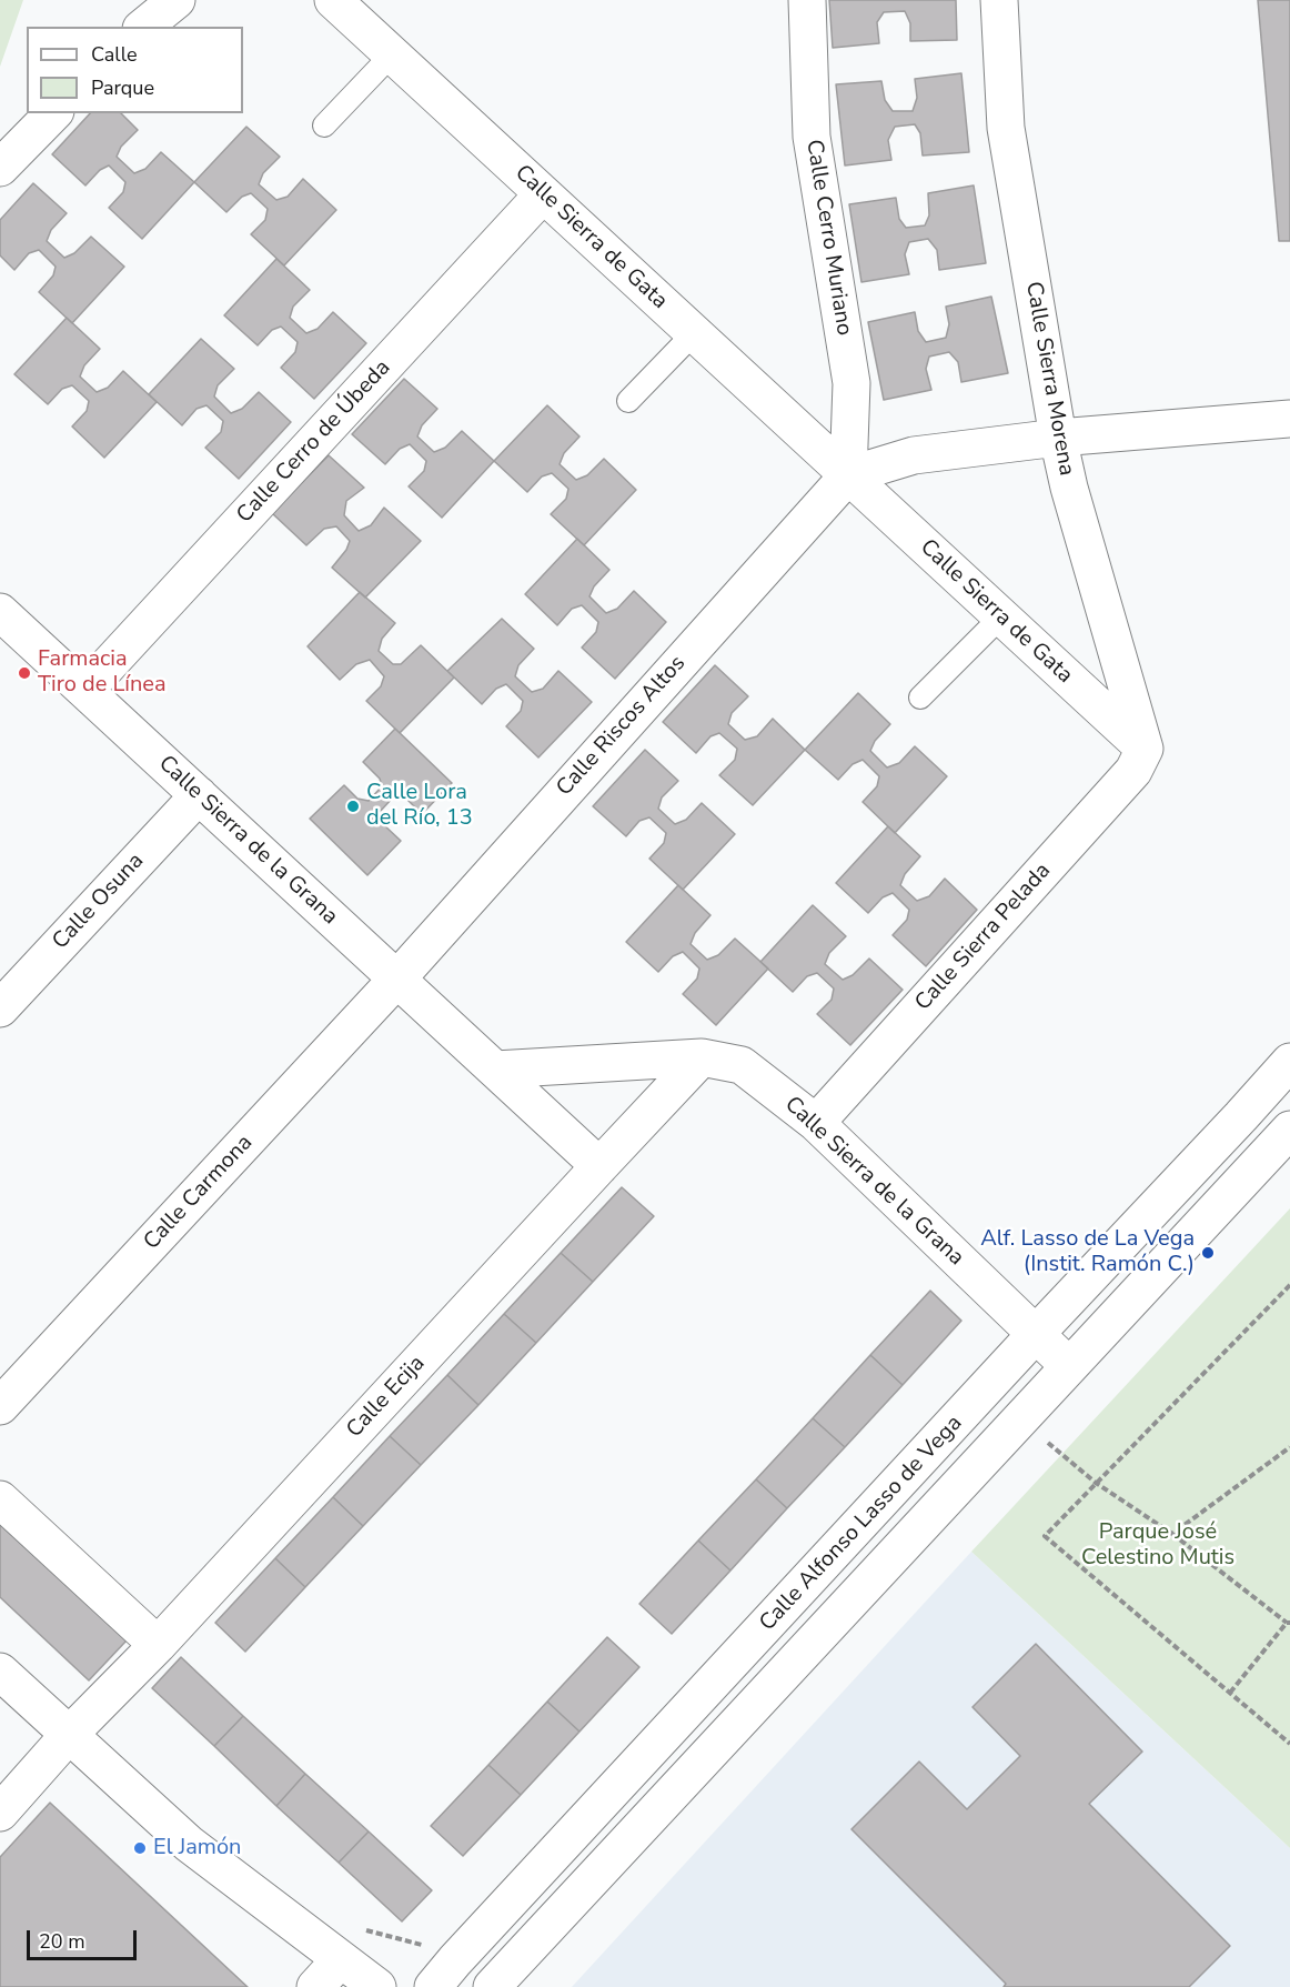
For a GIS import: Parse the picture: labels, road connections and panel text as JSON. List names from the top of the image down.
{
  "streets": {
    "street": [
      "Calle Sierra de Gata",
      "Calle Cerro Muriano",
      "Calle Sierra Morena",
      "Calle Cerro de Úbeda",
      "Calle Riscos Altos",
      "Calle Sierra de la Grana",
      "Calle Osuna",
      "Calle Sierra Pelada",
      "Calle Carmona",
      "Calle Ecija",
      "Calle Alfonso Lasso de Vega"
    ]
  },
  "crossings": [
    ["Calle Sierra de Gata", "Calle Cerro Muriano"],
    ["Calle Sierra de Gata", "Calle Sierra Morena"],
    ["Calle Sierra de Gata", "Calle Cerro de Úbeda"],
    ["Calle Sierra de Gata", "Calle Riscos Altos"],
    ["Calle Sierra de Gata", "Calle Sierra Pelada"],
    ["Calle Cerro Muriano", "Calle Riscos Altos"],
    ["Calle Sierra Morena", "Calle Sierra Pelada"],
    ["Calle Cerro de Úbeda", "Calle Sierra de la Grana"],
    ["Calle Riscos Altos", "Calle Sierra de la Grana"],
    ["Calle Riscos Altos", "Calle Carmona"],
    ["Calle Sierra de la Grana", "Calle Osuna"],
    ["Calle Sierra de la Grana", "Calle Sierra Pelada"],
    ["Calle Sierra de la Grana", "Calle Carmona"],
    ["Calle Sierra de la Grana", "Calle Ecija"],
    ["Calle Sierra de la Grana", "Calle Alfonso Lasso de Vega"]
  ],
  "parks": ["Parque José Celestino Mutis"],
  "places": [
    "Farmacia Tiro de Línea",
    "Calle Lora del Río, 13",
    "Alf. Lasso de La Vega (Instit. Ramón C.)",
    "El Jamón"
  ],
  "legend": ["Calle", "Parque"],
  "scale_bar": "20 m"
}
